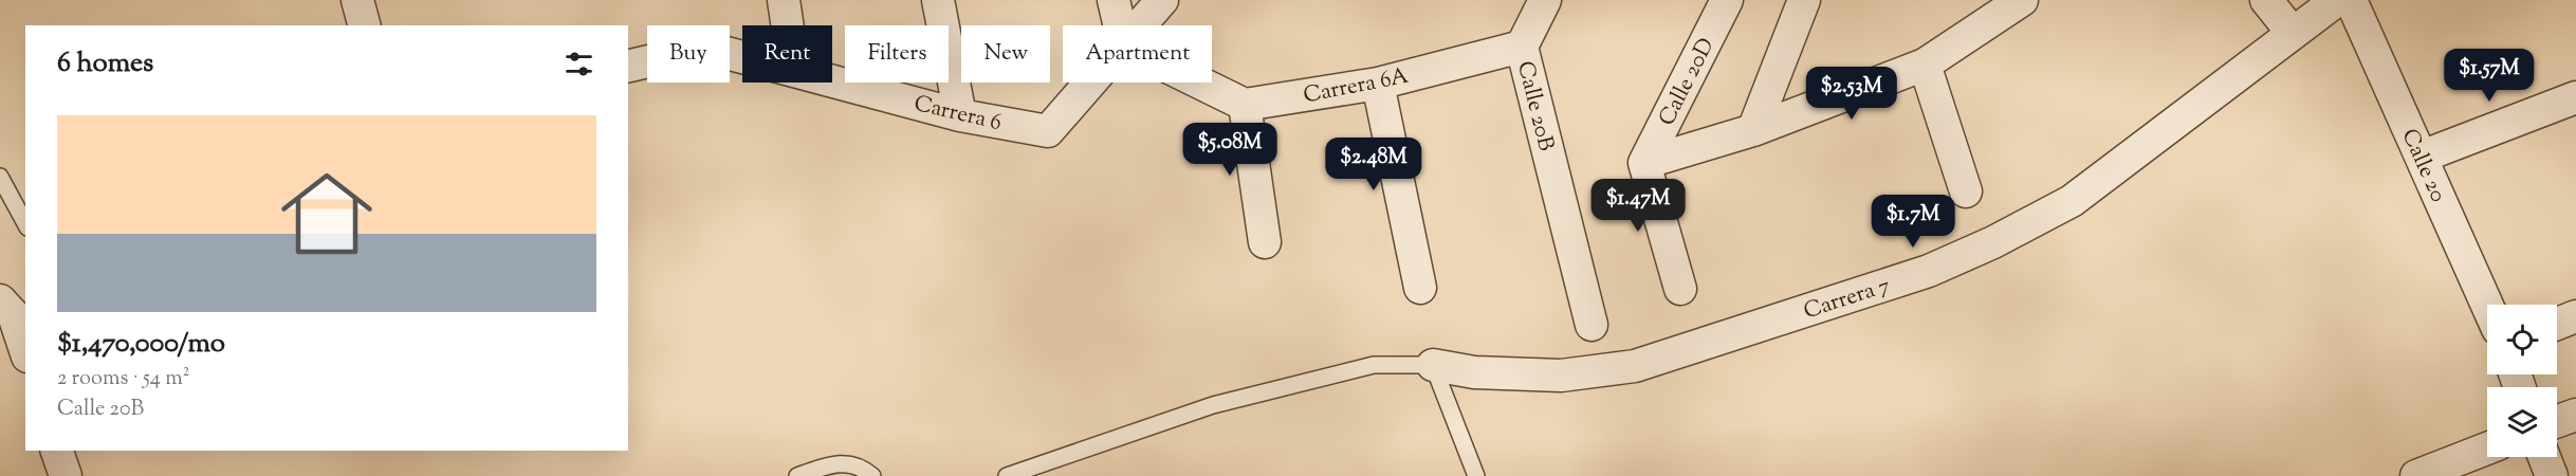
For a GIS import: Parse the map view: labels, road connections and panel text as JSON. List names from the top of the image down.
{
  "streets": {
    "street": [
      "Calle 20D",
      "Carrera 6A",
      "Calle 20B",
      "Carrera 6",
      "Calle 20",
      "Carrera 7"
    ]
  },
  "crossings": [
    ["Carrera 6A", "Calle 20B"]
  ],
  "page": {
    "chip": [
      "Buy",
      "Rent",
      "Filters",
      "New",
      "Apartment"
    ],
    "heading": "6 homes",
    "price": [
      "$1.57M",
      "$2.53M",
      "$5.08M",
      "$2.48M",
      "$1.47M",
      "$1.7M"
    ],
    "list": [
      {
        "name": "$1,470,000/mo",
        "note": "2 rooms · 54 m² · Calle 20B"
      }
    ]
  }
}
